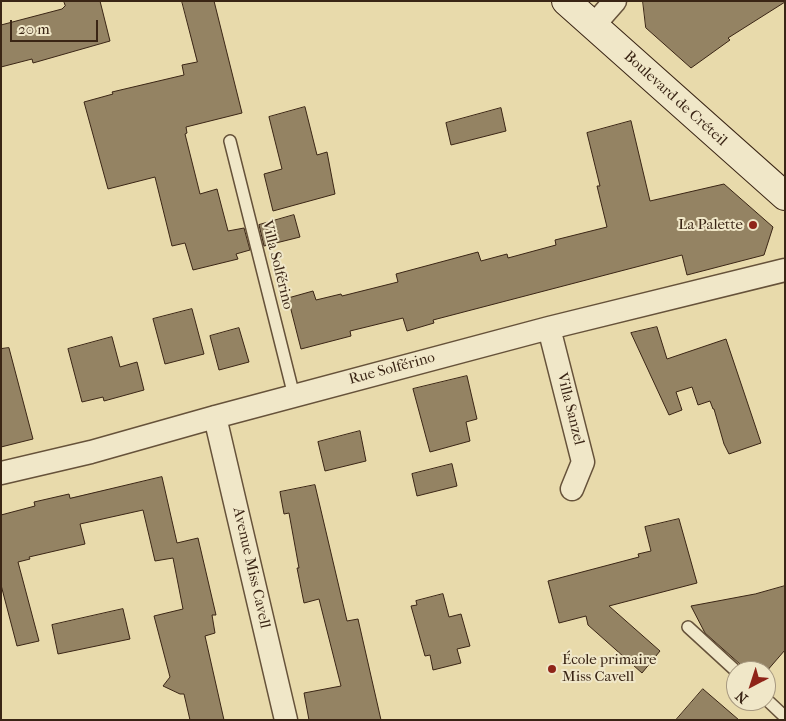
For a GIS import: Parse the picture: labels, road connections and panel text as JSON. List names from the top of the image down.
{
  "streets": {
    "main road": ["Boulevard de Créteil"],
    "street": ["Rue Solférino", "Villa Sanzel", "Avenue Miss Cavell"],
    "lane": ["Villa Solférino"]
  },
  "crossings": [
    ["Villa Solférino", "Rue Solférino"],
    ["Rue Solférino", "Villa Sanzel"],
    ["Rue Solférino", "Avenue Miss Cavell"]
  ],
  "places": ["La Palette", "École primaire Miss Cavell"],
  "scale_bar": "20 m",
  "north": "bottom left"
}
